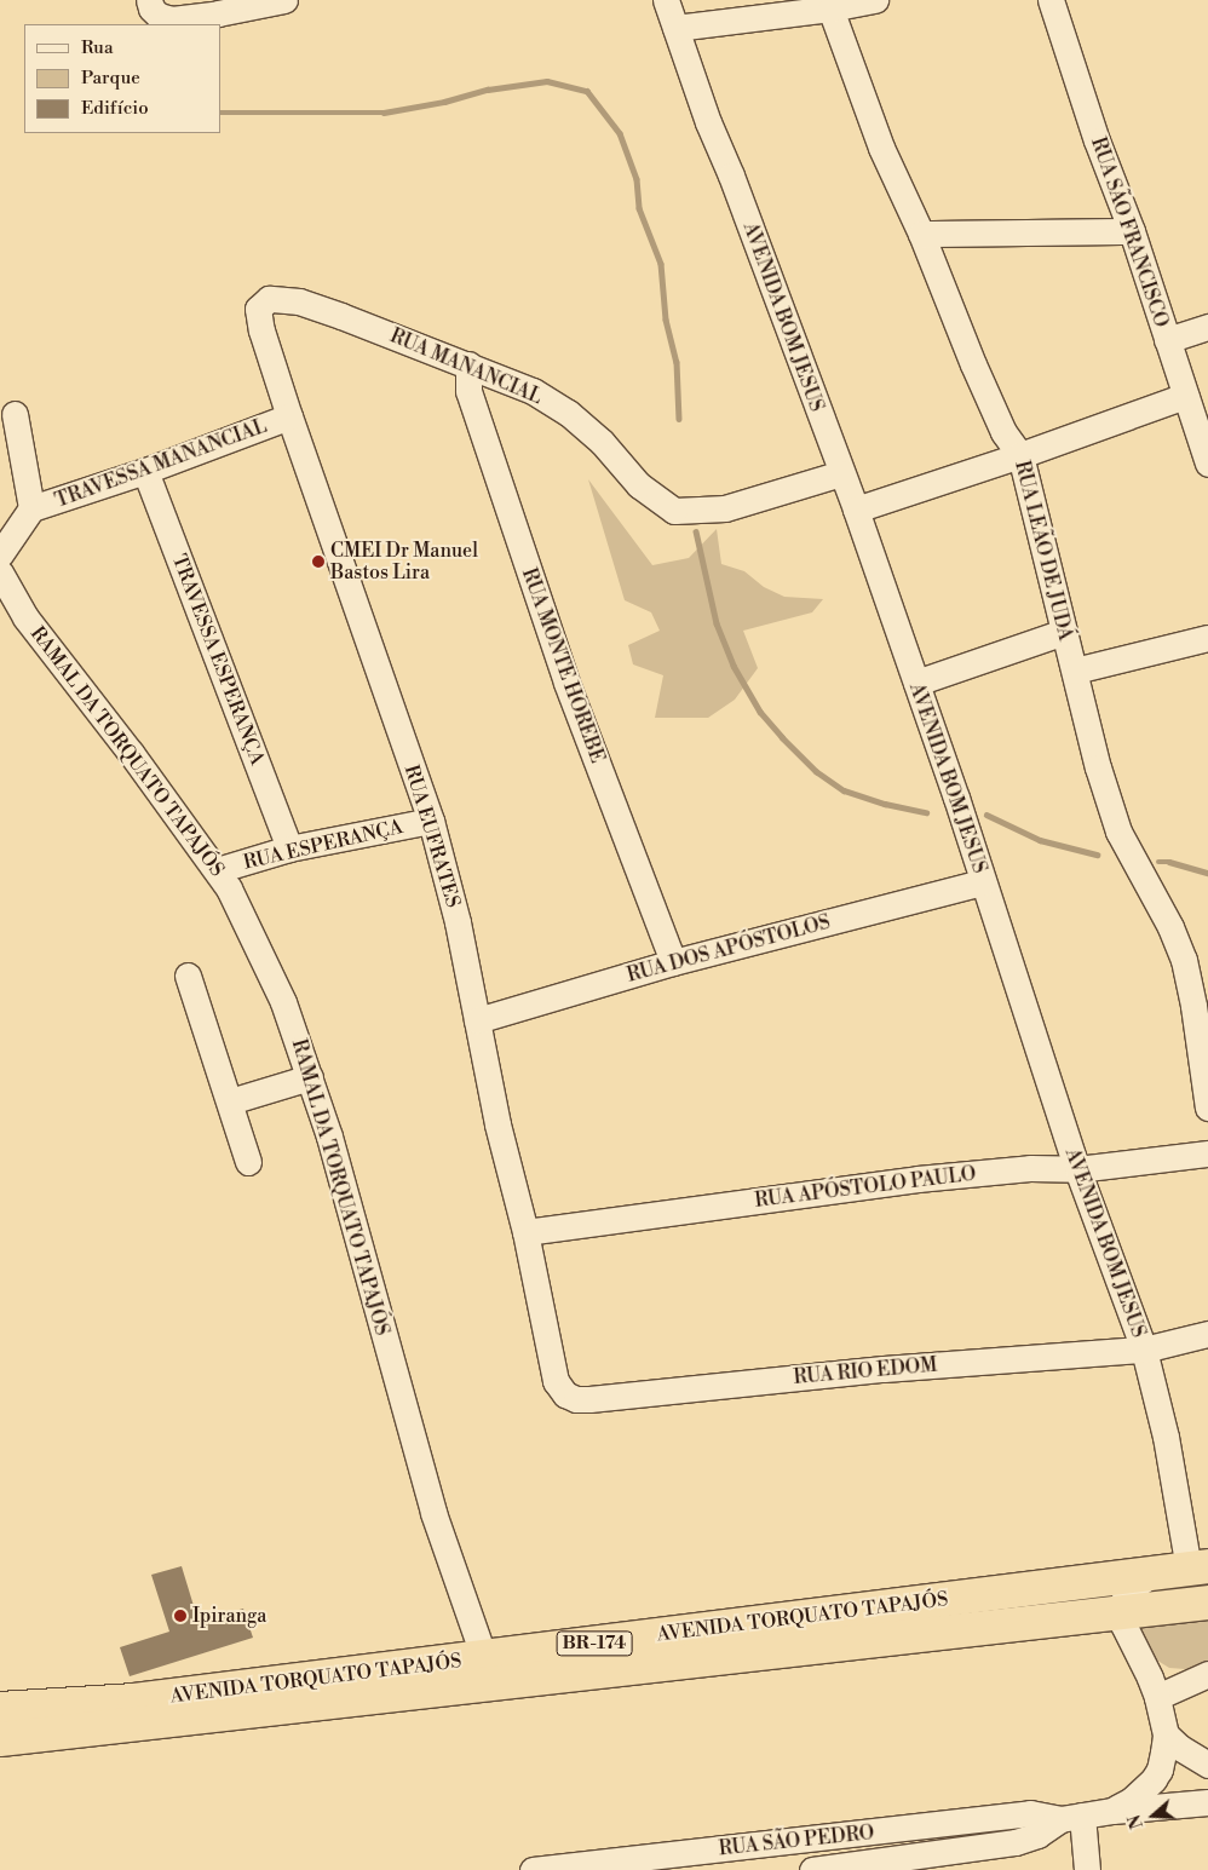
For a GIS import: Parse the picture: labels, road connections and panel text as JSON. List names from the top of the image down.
{
  "streets": {
    "highway": ["AVENIDA TORQUATO TAPAJÓS", "BR-174"],
    "street": [
      "RUA SÃO FRANCISCO",
      "AVENIDA BOM JESUS",
      "RUA MANANCIAL",
      "TRAVESSA MANANCIAL",
      "RUA LEÃO DE JUDÁ",
      "TRAVESSA ESPERANÇA",
      "RUA MONTE HOREBE",
      "RAMAL DA TORQUATO TAPAJÓS",
      "RUA EUFRATES",
      "RUA ESPERANÇA",
      "RUA DOS APÓSTOLOS",
      "RUA APÓSTOLO PAULO",
      "RUA RIO EDOM",
      "RUA SÃO PEDRO"
    ]
  },
  "crossings": [
    ["AVENIDA BOM JESUS", "RUA MANANCIAL"],
    ["AVENIDA BOM JESUS", "RUA DOS APÓSTOLOS"],
    ["AVENIDA BOM JESUS", "RUA APÓSTOLO PAULO"],
    ["AVENIDA BOM JESUS", "RUA RIO EDOM"],
    ["AVENIDA BOM JESUS", "AVENIDA TORQUATO TAPAJÓS"],
    ["RUA MANANCIAL", "RUA MONTE HOREBE"],
    ["RUA MANANCIAL", "RUA EUFRATES"],
    ["TRAVESSA MANANCIAL", "TRAVESSA ESPERANÇA"],
    ["TRAVESSA MANANCIAL", "RUA EUFRATES"],
    ["TRAVESSA ESPERANÇA", "RUA ESPERANÇA"],
    ["RUA MONTE HOREBE", "RUA DOS APÓSTOLOS"],
    ["RAMAL DA TORQUATO TAPAJÓS", "RUA ESPERANÇA"],
    ["RAMAL DA TORQUATO TAPAJÓS", "AVENIDA TORQUATO TAPAJÓS"],
    ["RUA EUFRATES", "RUA ESPERANÇA"],
    ["RUA EUFRATES", "RUA DOS APÓSTOLOS"],
    ["RUA EUFRATES", "RUA APÓSTOLO PAULO"],
    ["RUA EUFRATES", "RUA RIO EDOM"]
  ],
  "places": ["CMEI Dr Manuel Bastos Lira", "Ipiranga"],
  "legend": ["Rua", "Parque", "Edifício"],
  "north": "left"
}
